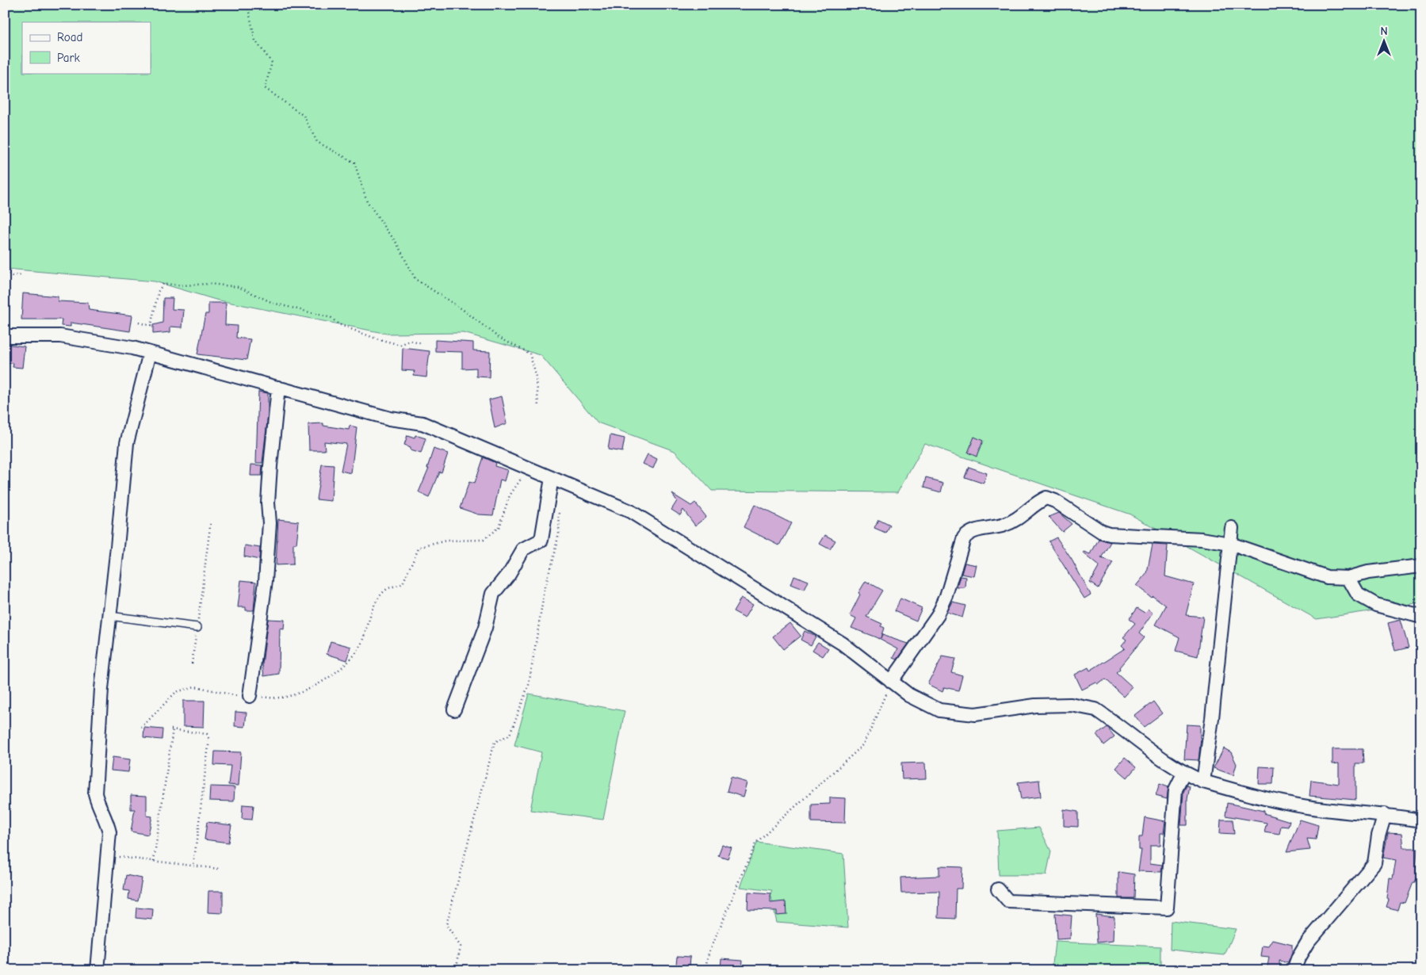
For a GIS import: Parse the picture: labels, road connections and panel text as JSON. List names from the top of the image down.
{
  "legend": ["Road", "Park"],
  "north": "top"
}
